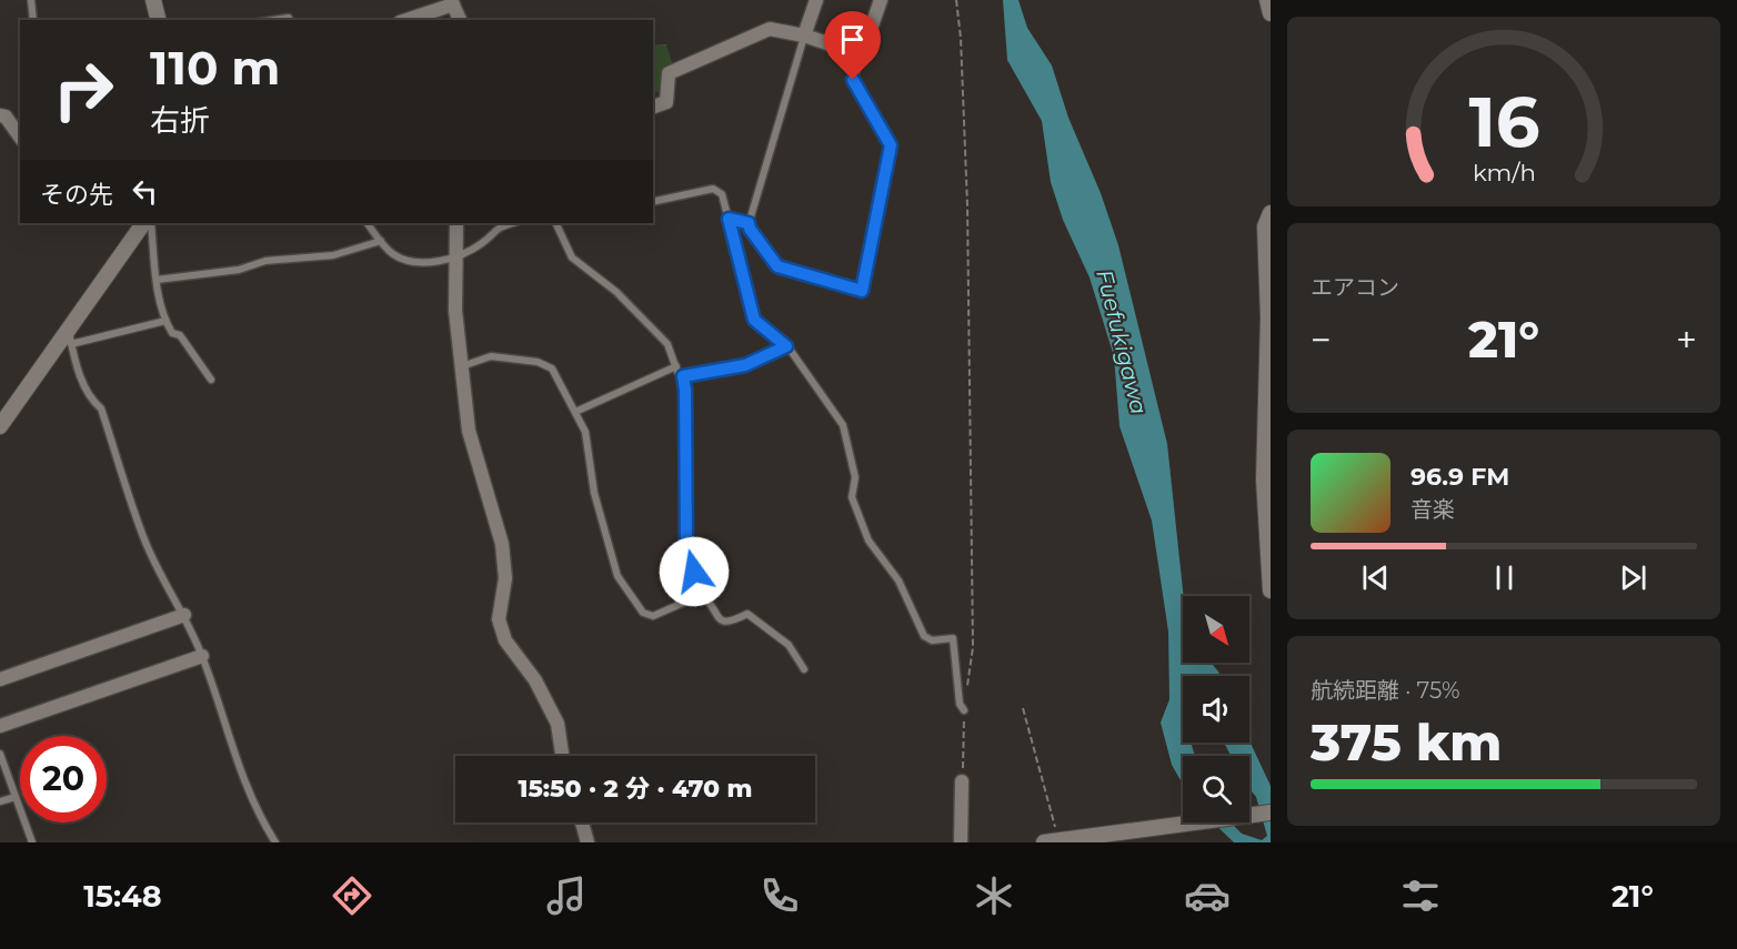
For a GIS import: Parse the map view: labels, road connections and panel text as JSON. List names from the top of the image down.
{
  "water": ["Fuefukigawa"],
  "north": "bottom right",
  "page": {
    "turn": ["110 m", "右折"],
    "then": "その先",
    "tile": [
      "エアコン",
      ["航続距離 · 75%", "375 km"]
    ],
    "heat": ["−", "21°", "+"],
    "song": ["96.9 FM", "音楽"],
    "limit": "20",
    "trip": "15:50 · 2 分 · 470 m",
    "tabs": ["15:48", "21°"],
    "gauge": ["16", "km/h"]
  }
}
